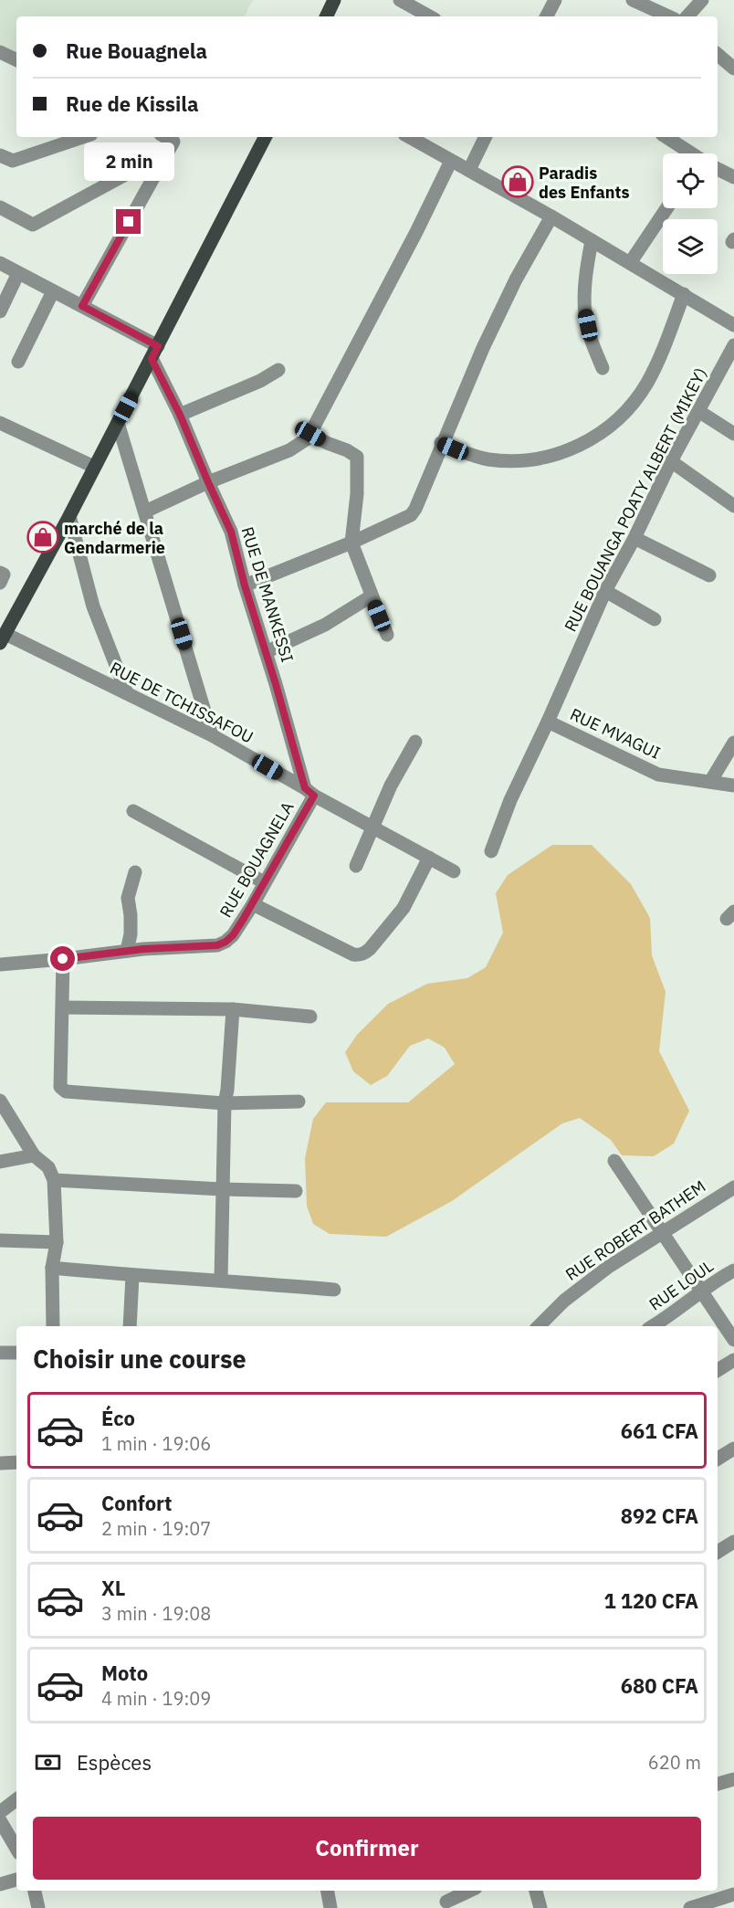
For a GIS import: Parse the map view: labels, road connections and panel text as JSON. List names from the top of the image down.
{
  "streets": {
    "street": [
      "RUE BOUANGA POATY ALBERT (MIKEY)",
      "RUE DE MANKESSI",
      "RUE DE TCHISSAFOU",
      "RUE MVAGUI",
      "RUE BOUAGNELA",
      "RUE ROBERT BATHEM",
      "RUE LOUL"
    ]
  },
  "crossings": [
    ["RUE BOUANGA POATY ALBERT (MIKEY)", "RUE MVAGUI"],
    ["RUE DE MANKESSI", "RUE DE TCHISSAFOU"],
    ["RUE DE MANKESSI", "RUE BOUAGNELA"],
    ["RUE DE TCHISSAFOU", "RUE BOUAGNELA"]
  ],
  "places": {
    "shop": ["Paradis des Enfants", "marché de la Gendarmerie"]
  },
  "page": {
    "banner": ["Rue Bouagnela", "Rue de Kissila"],
    "bubble": "2 min",
    "heading": "Choisir une course",
    "list": [
      {
        "name": "Éco",
        "note": "1 min · 19:06",
        "value": "661 CFA"
      },
      {
        "name": "Confort",
        "note": "2 min · 19:07",
        "value": "892 CFA"
      },
      {
        "name": "XL",
        "note": "3 min · 19:08",
        "value": "1 120 CFA"
      },
      {
        "name": "Moto",
        "note": "4 min · 19:09",
        "value": "680 CFA"
      }
    ],
    "pay": ["Espèces", "620 m"],
    "buttons": "Confirmer"
  }
}
